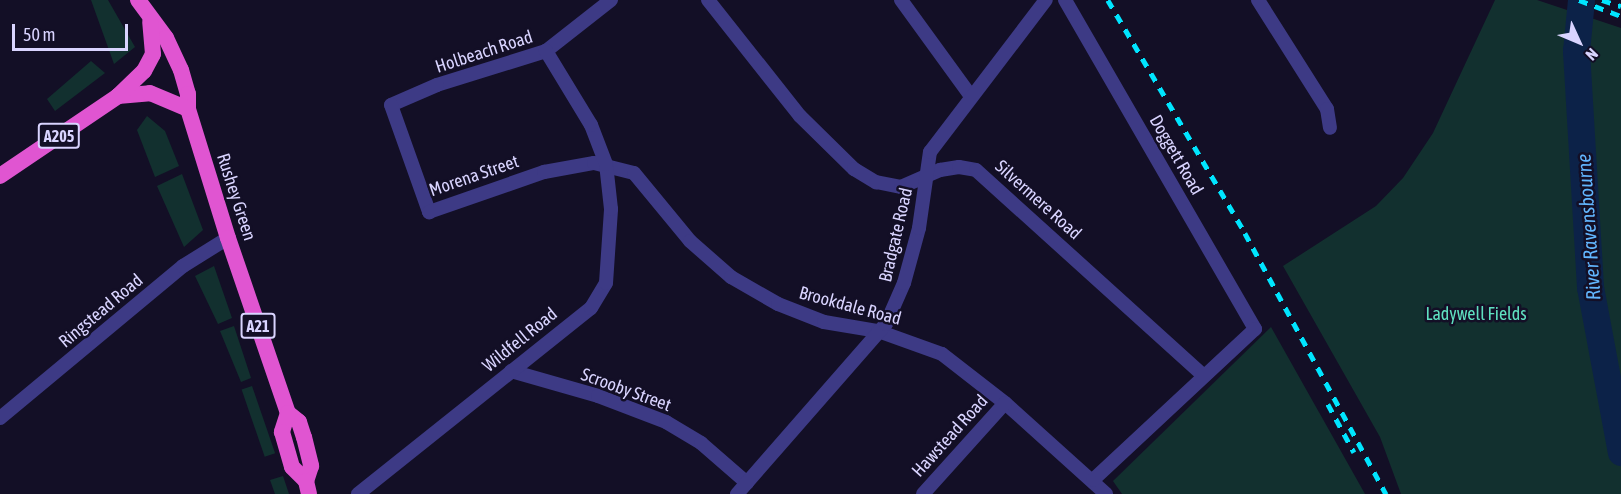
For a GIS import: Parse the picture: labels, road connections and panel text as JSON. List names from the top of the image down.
{
  "streets": {
    "highway": ["A205", "Rushey Green", "A21"],
    "street": [
      "Holbeach Road",
      "Doggett Road",
      "Morena Street",
      "Silvermere Road",
      "Bradgate Road",
      "Brookdale Road",
      "Ringstead Road",
      "Wildfell Road",
      "Scrooby Street",
      "Hawstead Road"
    ]
  },
  "crossings": [
    ["Holbeach Road", "Morena Street"],
    ["A205", "Rushey Green"],
    ["Doggett Road", "Silvermere Road"],
    ["Morena Street", "Brookdale Road"],
    ["Morena Street", "Wildfell Road"],
    ["Rushey Green", "Ringstead Road"],
    ["Silvermere Road", "Bradgate Road"],
    ["Bradgate Road", "Brookdale Road"],
    ["Bradgate Road", "Scrooby Street"],
    ["Brookdale Road", "Wildfell Road"],
    ["Brookdale Road", "Hawstead Road"],
    ["Wildfell Road", "Scrooby Street"]
  ],
  "water": ["River Ravensbourne"],
  "parks": ["Ladywell Fields"],
  "scale_bar": "50 m",
  "north": "bottom right"
}
